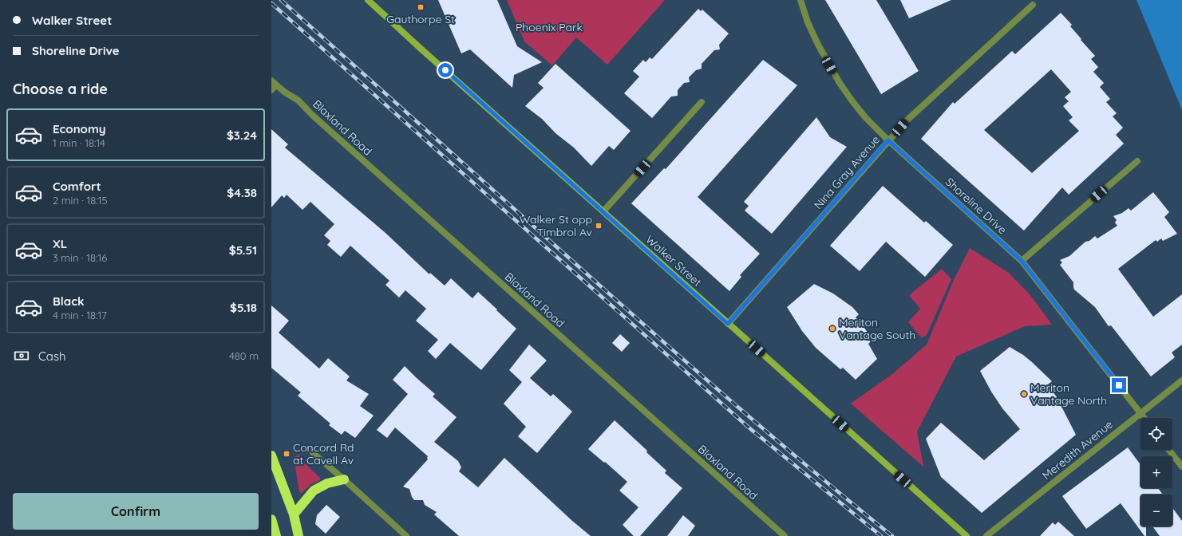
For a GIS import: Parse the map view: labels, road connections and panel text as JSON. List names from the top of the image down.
{
  "streets": {
    "street": [
      "Blaxland Road",
      "Nina Gray Avenue",
      "Shoreline Drive",
      "Walker Street",
      "Meredith Avenue"
    ]
  },
  "crossings": [
    ["Nina Gray Avenue", "Shoreline Drive"],
    ["Nina Gray Avenue", "Walker Street"],
    ["Shoreline Drive", "Meredith Avenue"]
  ],
  "parks": ["Phoenix Park"],
  "places": {
    "transit": ["Gauthorpe St", "Walker St opp Timbrol Av", "Concord Rd at Cavell Av"],
    "other": ["Meriton Vantage South", "Meriton Vantage North"]
  },
  "page": {
    "banner": ["Walker Street", "Shoreline Drive"],
    "heading": "Choose a ride",
    "list": [
      {
        "name": "Economy",
        "note": "1 min · 18:14",
        "value": "$3.24"
      },
      {
        "name": "Comfort",
        "note": "2 min · 18:15",
        "value": "$4.38"
      },
      {
        "name": "XL",
        "note": "3 min · 18:16",
        "value": "$5.51"
      },
      {
        "name": "Black",
        "note": "4 min · 18:17",
        "value": "$5.18"
      }
    ],
    "pay": ["Cash", "480 m"],
    "map_buttons": ["+", "−"],
    "buttons": "Confirm"
  }
}
